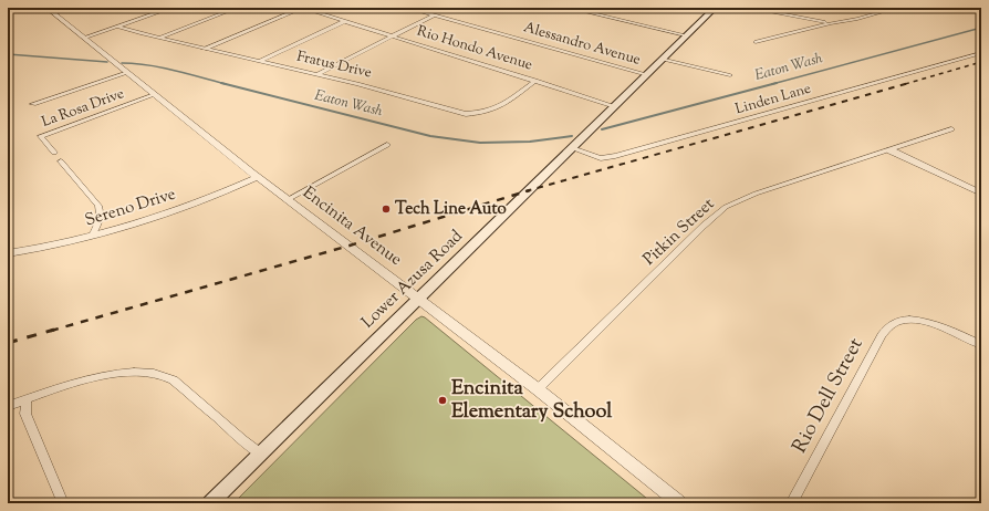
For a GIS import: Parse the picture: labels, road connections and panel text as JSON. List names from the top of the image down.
{
  "streets": {
    "main road": ["Lower Azusa Road"],
    "street": [
      "Alessandro Avenue",
      "Rio Hondo Avenue",
      "Fratus Drive",
      "Linden Lane",
      "La Rosa Drive",
      "Sereno Drive",
      "Encinita Avenue",
      "Pitkin Street",
      "Rio Dell Street"
    ]
  },
  "crossings": [
    ["Alessandro Avenue", "Lower Azusa Road"],
    ["Rio Hondo Avenue", "Fratus Drive"],
    ["Rio Hondo Avenue", "Lower Azusa Road"],
    ["Linden Lane", "Lower Azusa Road"],
    ["La Rosa Drive", "Encinita Avenue"],
    ["Sereno Drive", "Encinita Avenue"],
    ["Encinita Avenue", "Pitkin Street"],
    ["Encinita Avenue", "Lower Azusa Road"]
  ],
  "water": ["Eaton Wash"],
  "places": ["Tech Line Auto", "Encinita Elementary School"]
}
